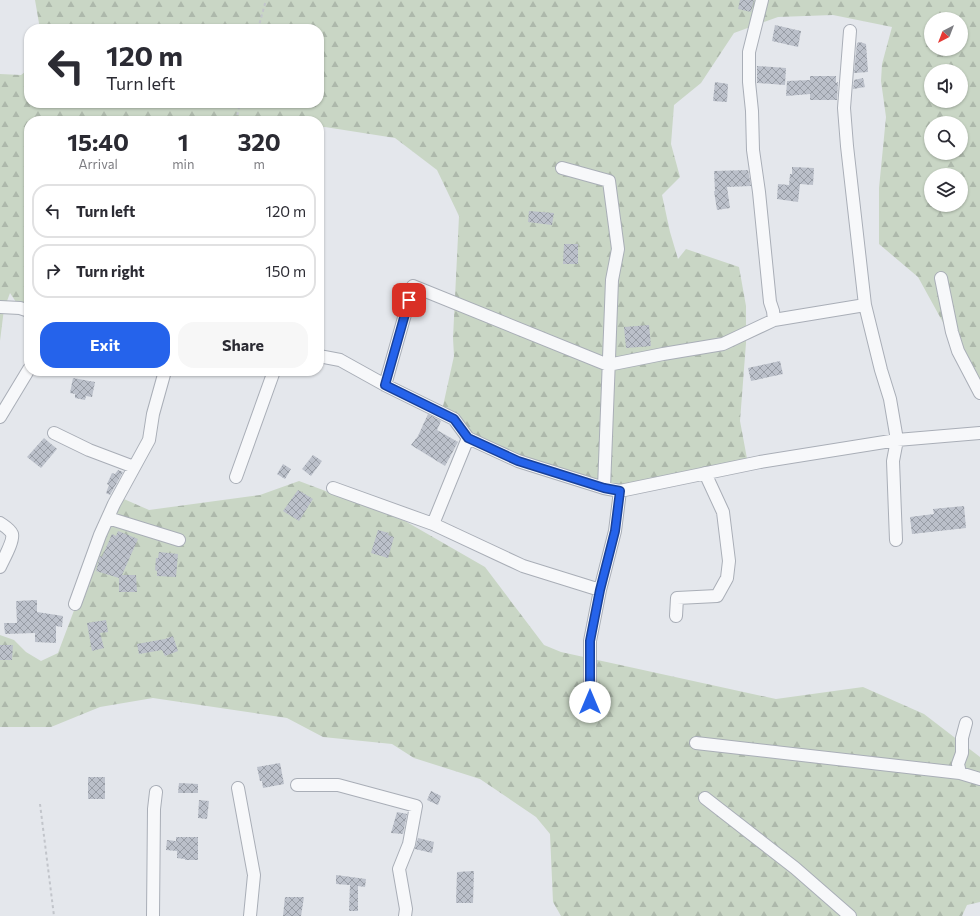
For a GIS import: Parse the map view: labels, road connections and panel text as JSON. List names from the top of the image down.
{
  "north": "bottom left",
  "page": {
    "turn": ["120 m", "Turn left"],
    "eta": [
      "15:40",
      "Arrival",
      "1",
      "min",
      "320",
      "m"
    ],
    "list": [
      {
        "name": "Turn left",
        "value": "120 m"
      },
      {
        "name": "Turn right",
        "value": "150 m"
      }
    ],
    "buttons": ["Exit", "Share"]
  }
}
